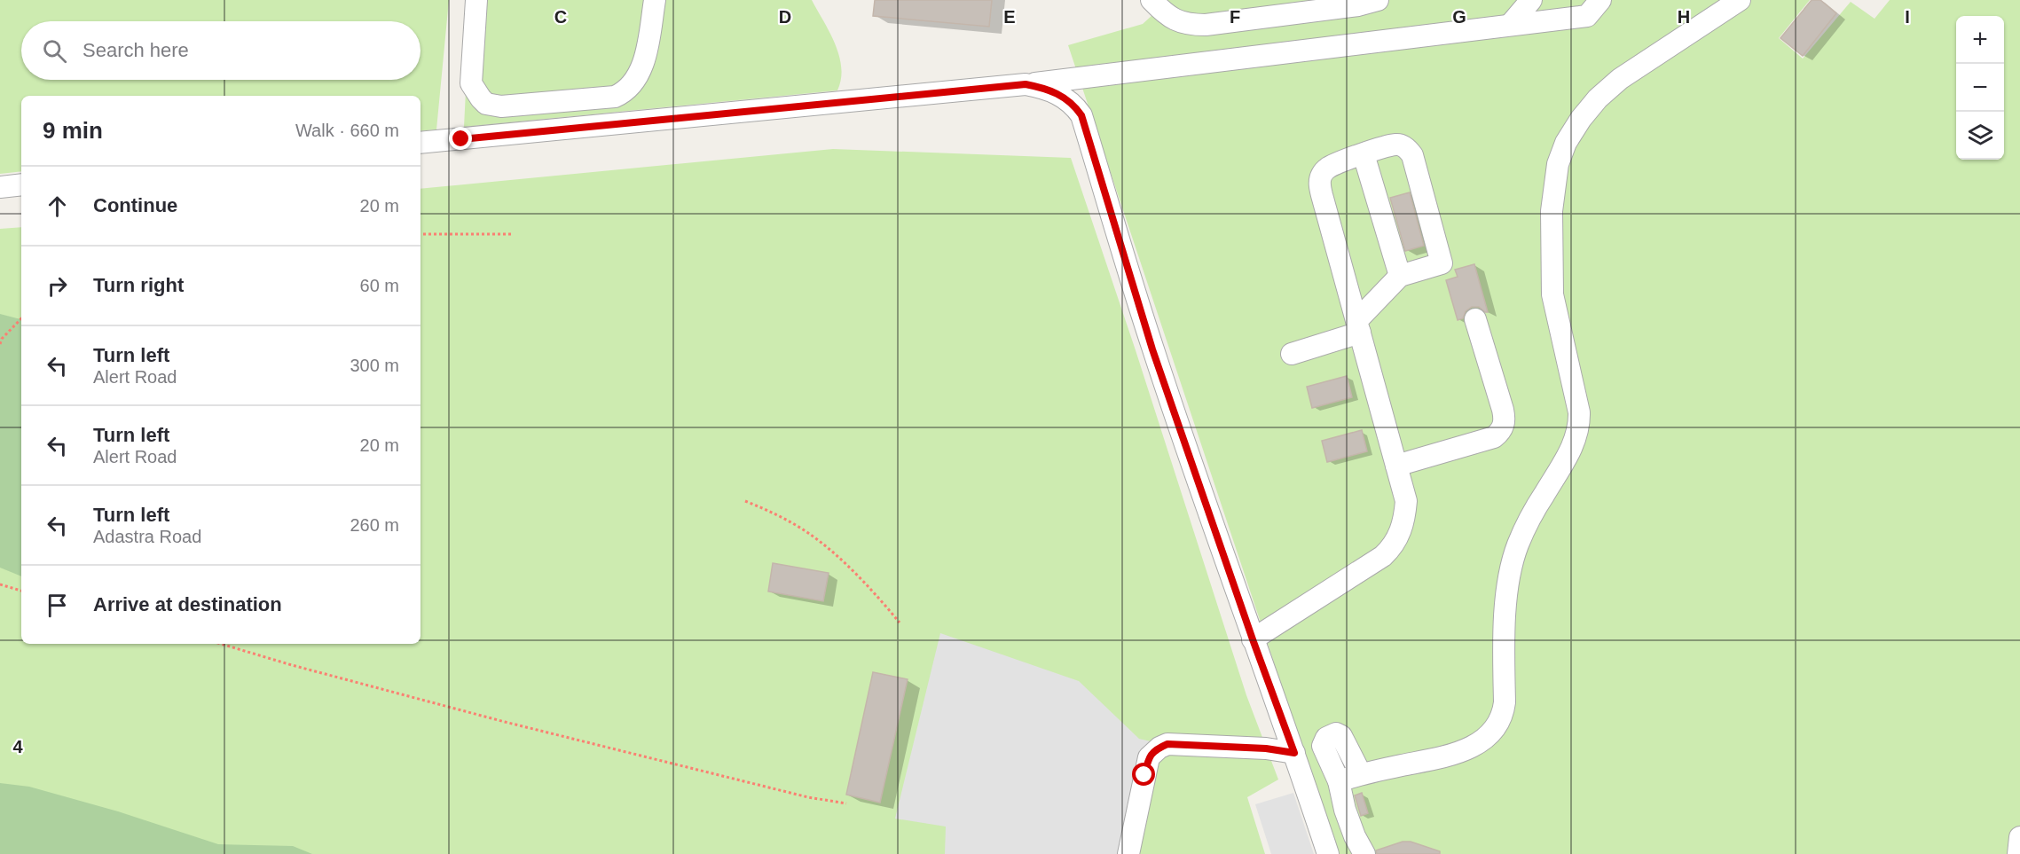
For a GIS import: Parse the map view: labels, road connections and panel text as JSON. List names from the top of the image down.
{
  "page": {
    "map_buttons": ["+", "−"],
    "search": "Search here",
    "heading": ["9 min", "Walk · 660 m"],
    "list": [
      ["Continue", "20 m"],
      ["Turn right", "60 m"],
      ["Turn left", "Alert Road", "300 m"],
      ["Turn left", "Alert Road", "20 m"],
      ["Turn left", "Adastra Road", "260 m"],
      "Arrive at destination"
    ]
  },
  "grid": {
    "columns": [
      "C",
      "D",
      "E",
      "F",
      "G",
      "H",
      "I"
    ],
    "rows": ["4"]
  }
}
